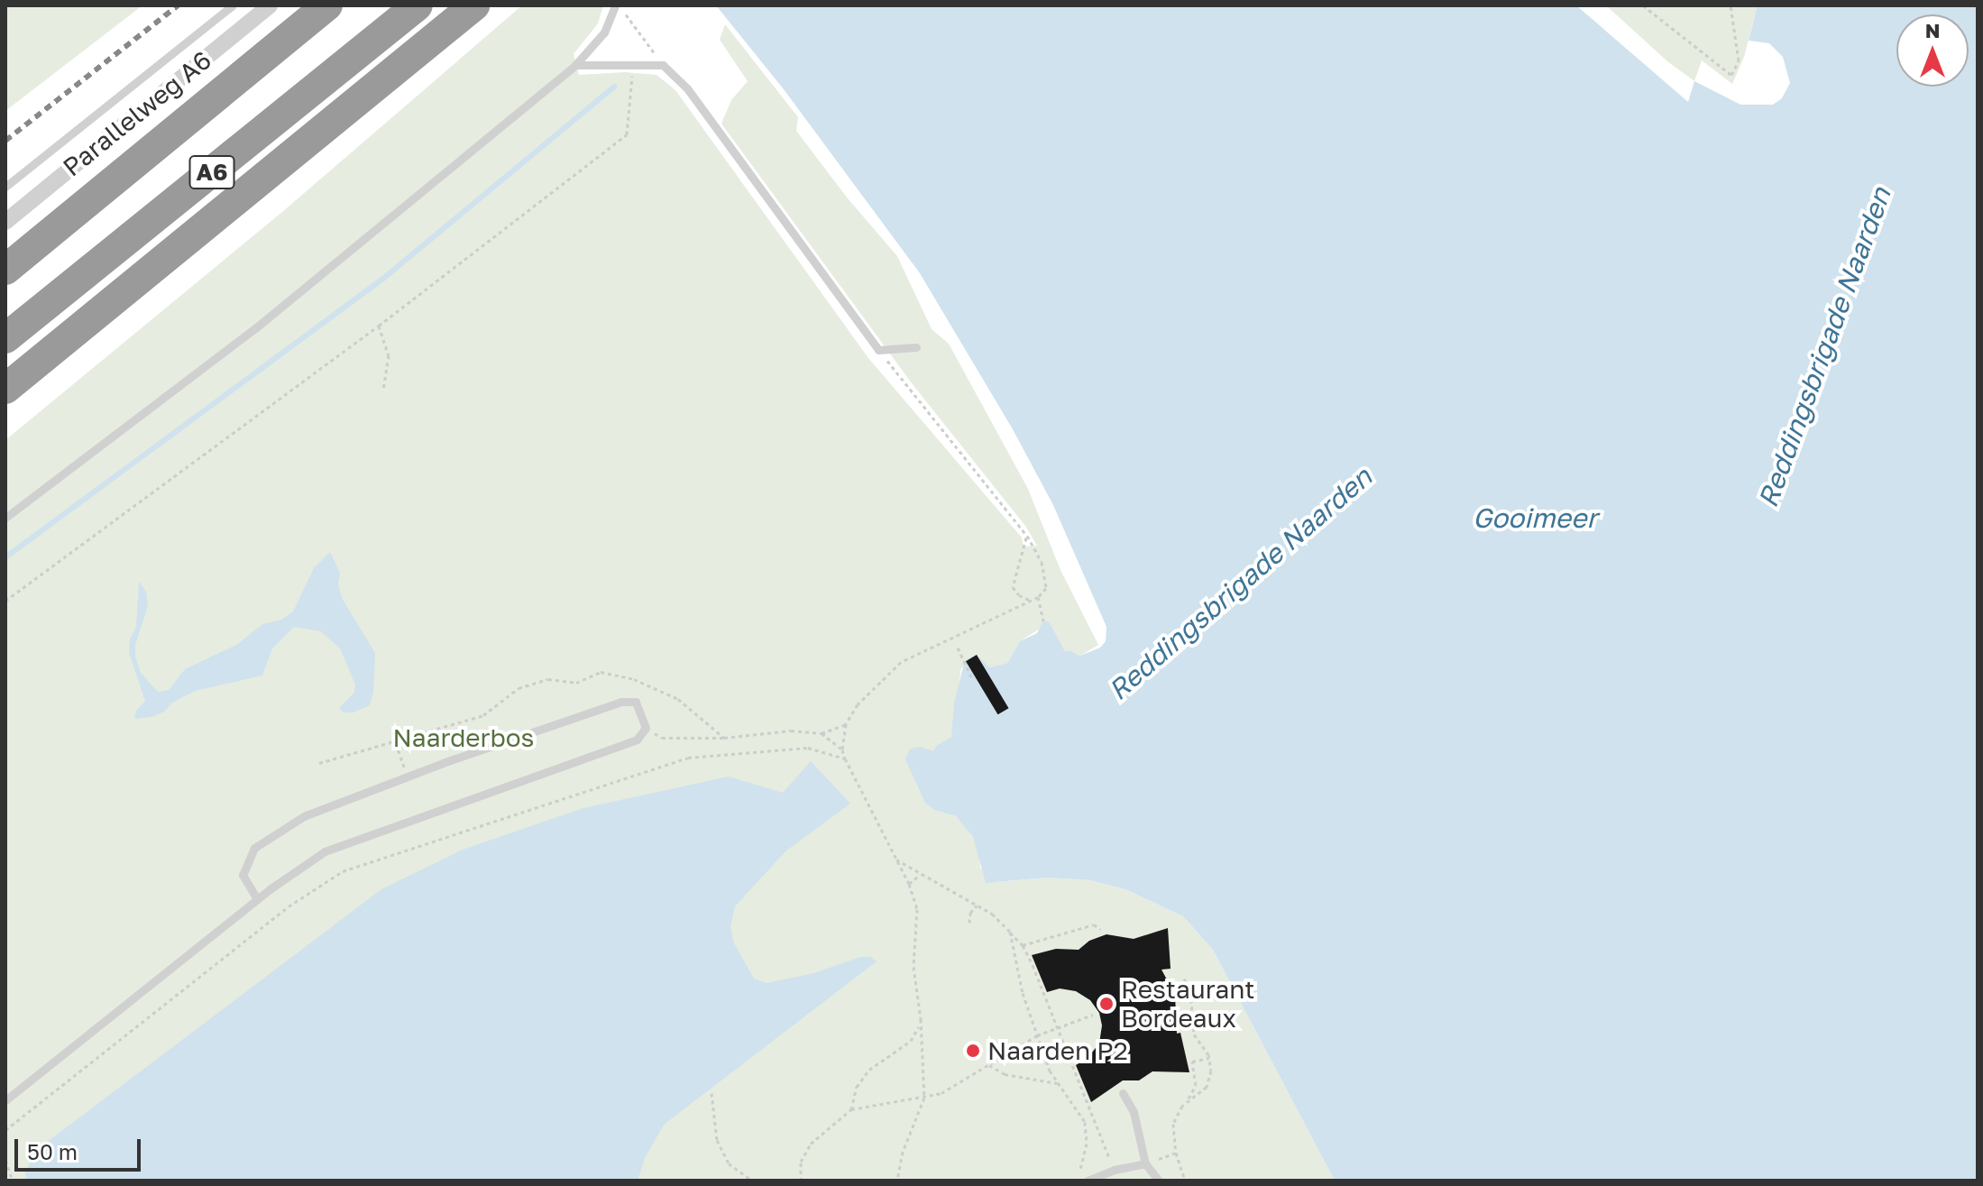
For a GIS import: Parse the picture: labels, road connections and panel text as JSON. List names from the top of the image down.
{
  "streets": {
    "highway": ["A6"],
    "street": ["Parallelweg A6"]
  },
  "water": ["Reddingsbrigade Naarden", "Gooimeer"],
  "parks": ["Naarderbos"],
  "places": ["Restaurant Bordeaux", "Naarden P2"],
  "scale_bar": "50 m",
  "north": "top"
}
